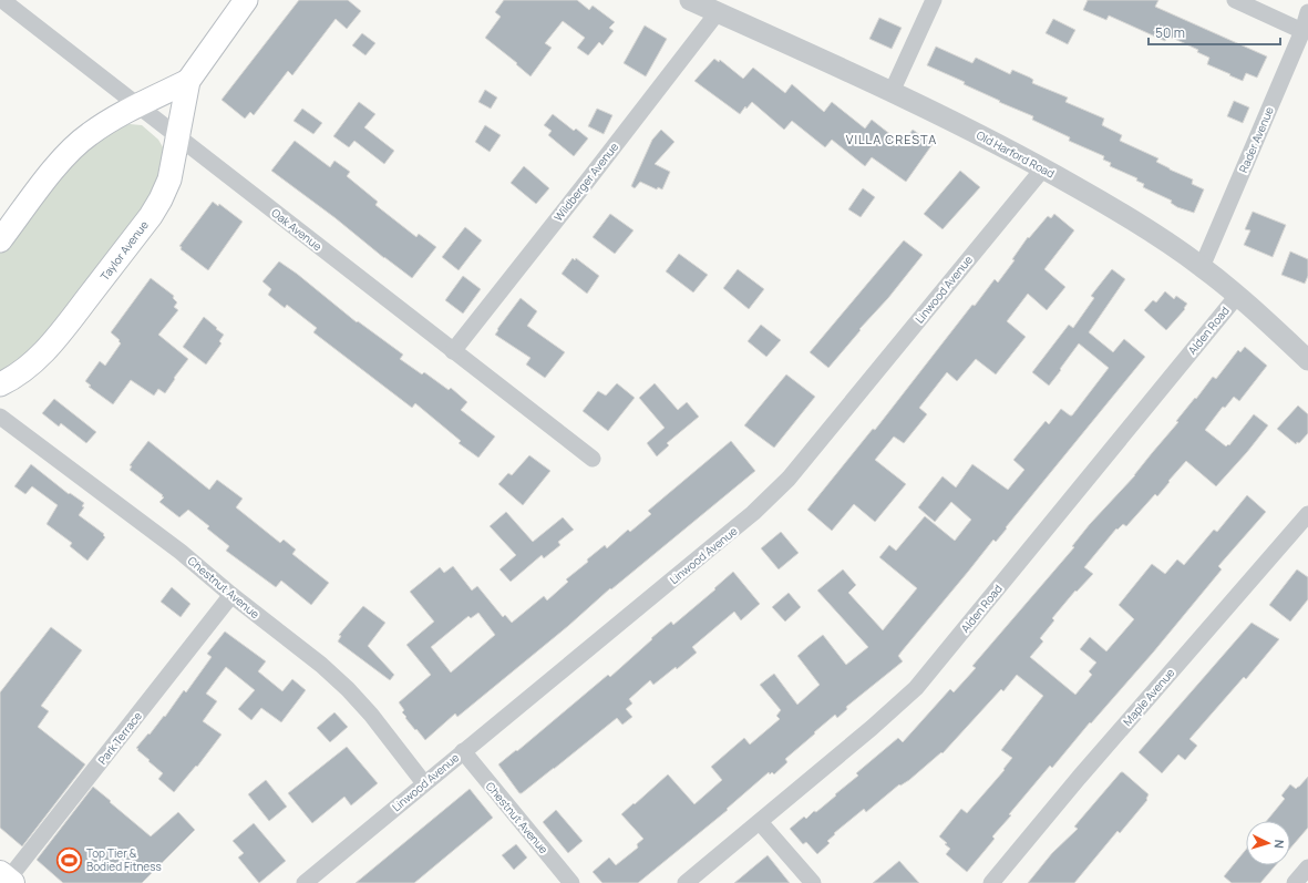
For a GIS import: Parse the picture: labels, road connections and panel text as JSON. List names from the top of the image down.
{
  "streets": {
    "main road": ["Taylor Avenue"],
    "street": [
      "Rader Avenue",
      "Old Harford Road",
      "Wildberger Avenue",
      "Oak Avenue",
      "Linwood Avenue",
      "Alden Road",
      "Chestnut Avenue",
      "Maple Avenue",
      "Park Terrace"
    ]
  },
  "crossings": [
    ["Rader Avenue", "Old Harford Road"],
    ["Old Harford Road", "Wildberger Avenue"],
    ["Old Harford Road", "Linwood Avenue"],
    ["Old Harford Road", "Alden Road"],
    ["Wildberger Avenue", "Oak Avenue"],
    ["Oak Avenue", "Taylor Avenue"],
    ["Linwood Avenue", "Chestnut Avenue"],
    ["Chestnut Avenue", "Park Terrace"]
  ],
  "districts": ["VILLA CRESTA"],
  "places": {
    "sports": ["Top Tier & Bodied Fitness"]
  },
  "scale_bar": "50 m",
  "north": "right"
}
